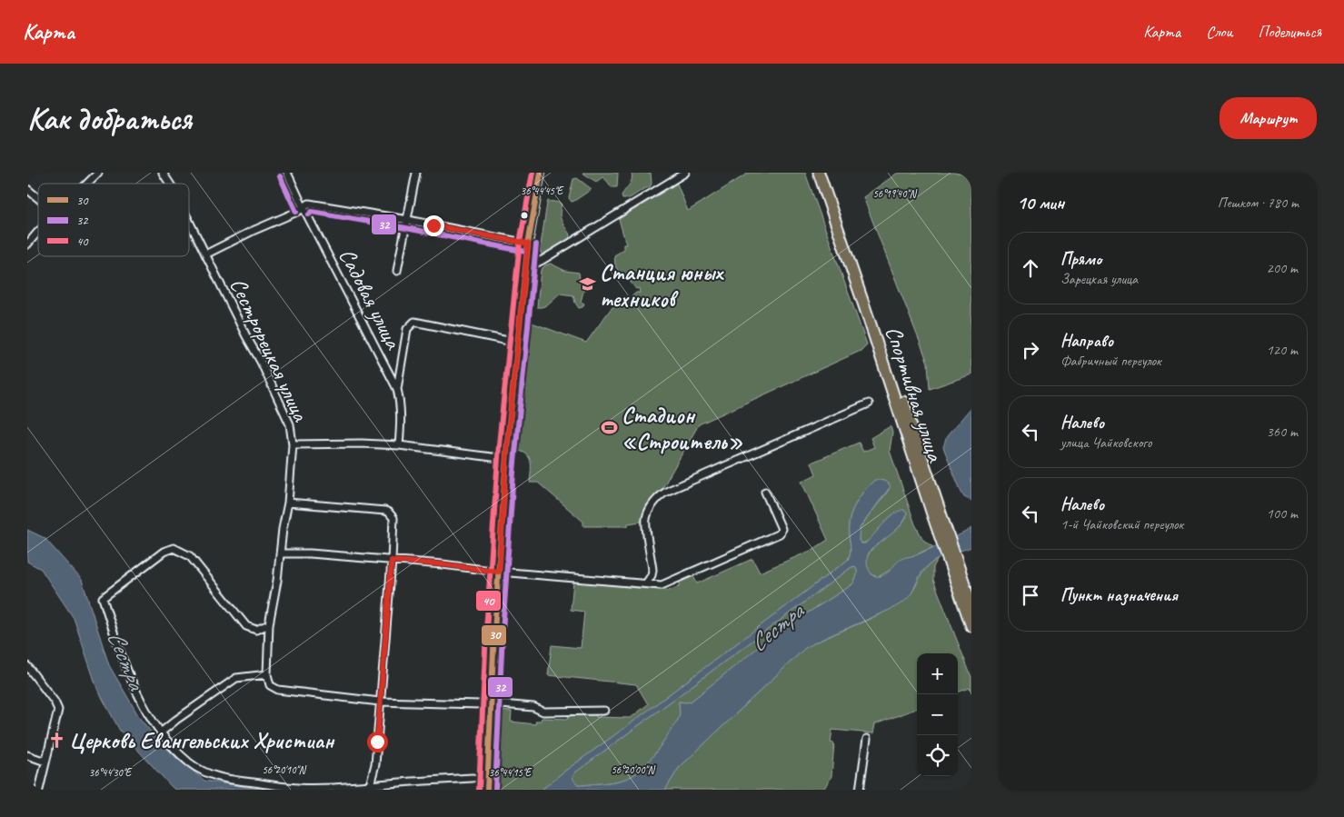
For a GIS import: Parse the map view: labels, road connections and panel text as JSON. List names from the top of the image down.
{
  "streets": {
    "highway": ["Спортивная улица"],
    "street": ["Садовая улица", "Сестрорецкая улица"]
  },
  "water": ["Сестра"],
  "places": {
    "school or university": ["Станция юных техников"],
    "sports": ["Стадион «Строитель»"],
    "church": ["Церковь Евангельских Христиан"]
  },
  "lines": ["transit line 30", "transit line 40", "transit line 32"],
  "legend": ["30", "32", "40"],
  "page": {
    "header": "Карта",
    "nav": ["Карта", "Слои", "Поделиться"],
    "buttons": "Маршрут",
    "title": "Как добраться",
    "heading": ["10 мин", "Пешком · 780 m"],
    "list": [
      ["Прямо", "Зарецкая улица", "200 m"],
      ["Направо", "Фабричный переулок", "120 m"],
      ["Налево", "улица Чайковского", "360 m"],
      ["Налево", "1-й Чайковский переулок", "100 m"],
      "Пункт назначения"
    ],
    "map_buttons": ["+", "−"]
  },
  "coordinates": [
    "36°44'45\"E",
    "56°19'40\"N",
    "56°20'10\"N",
    "56°20'00\"N",
    "36°44'30\"E",
    "36°44'15\"E"
  ]
}
